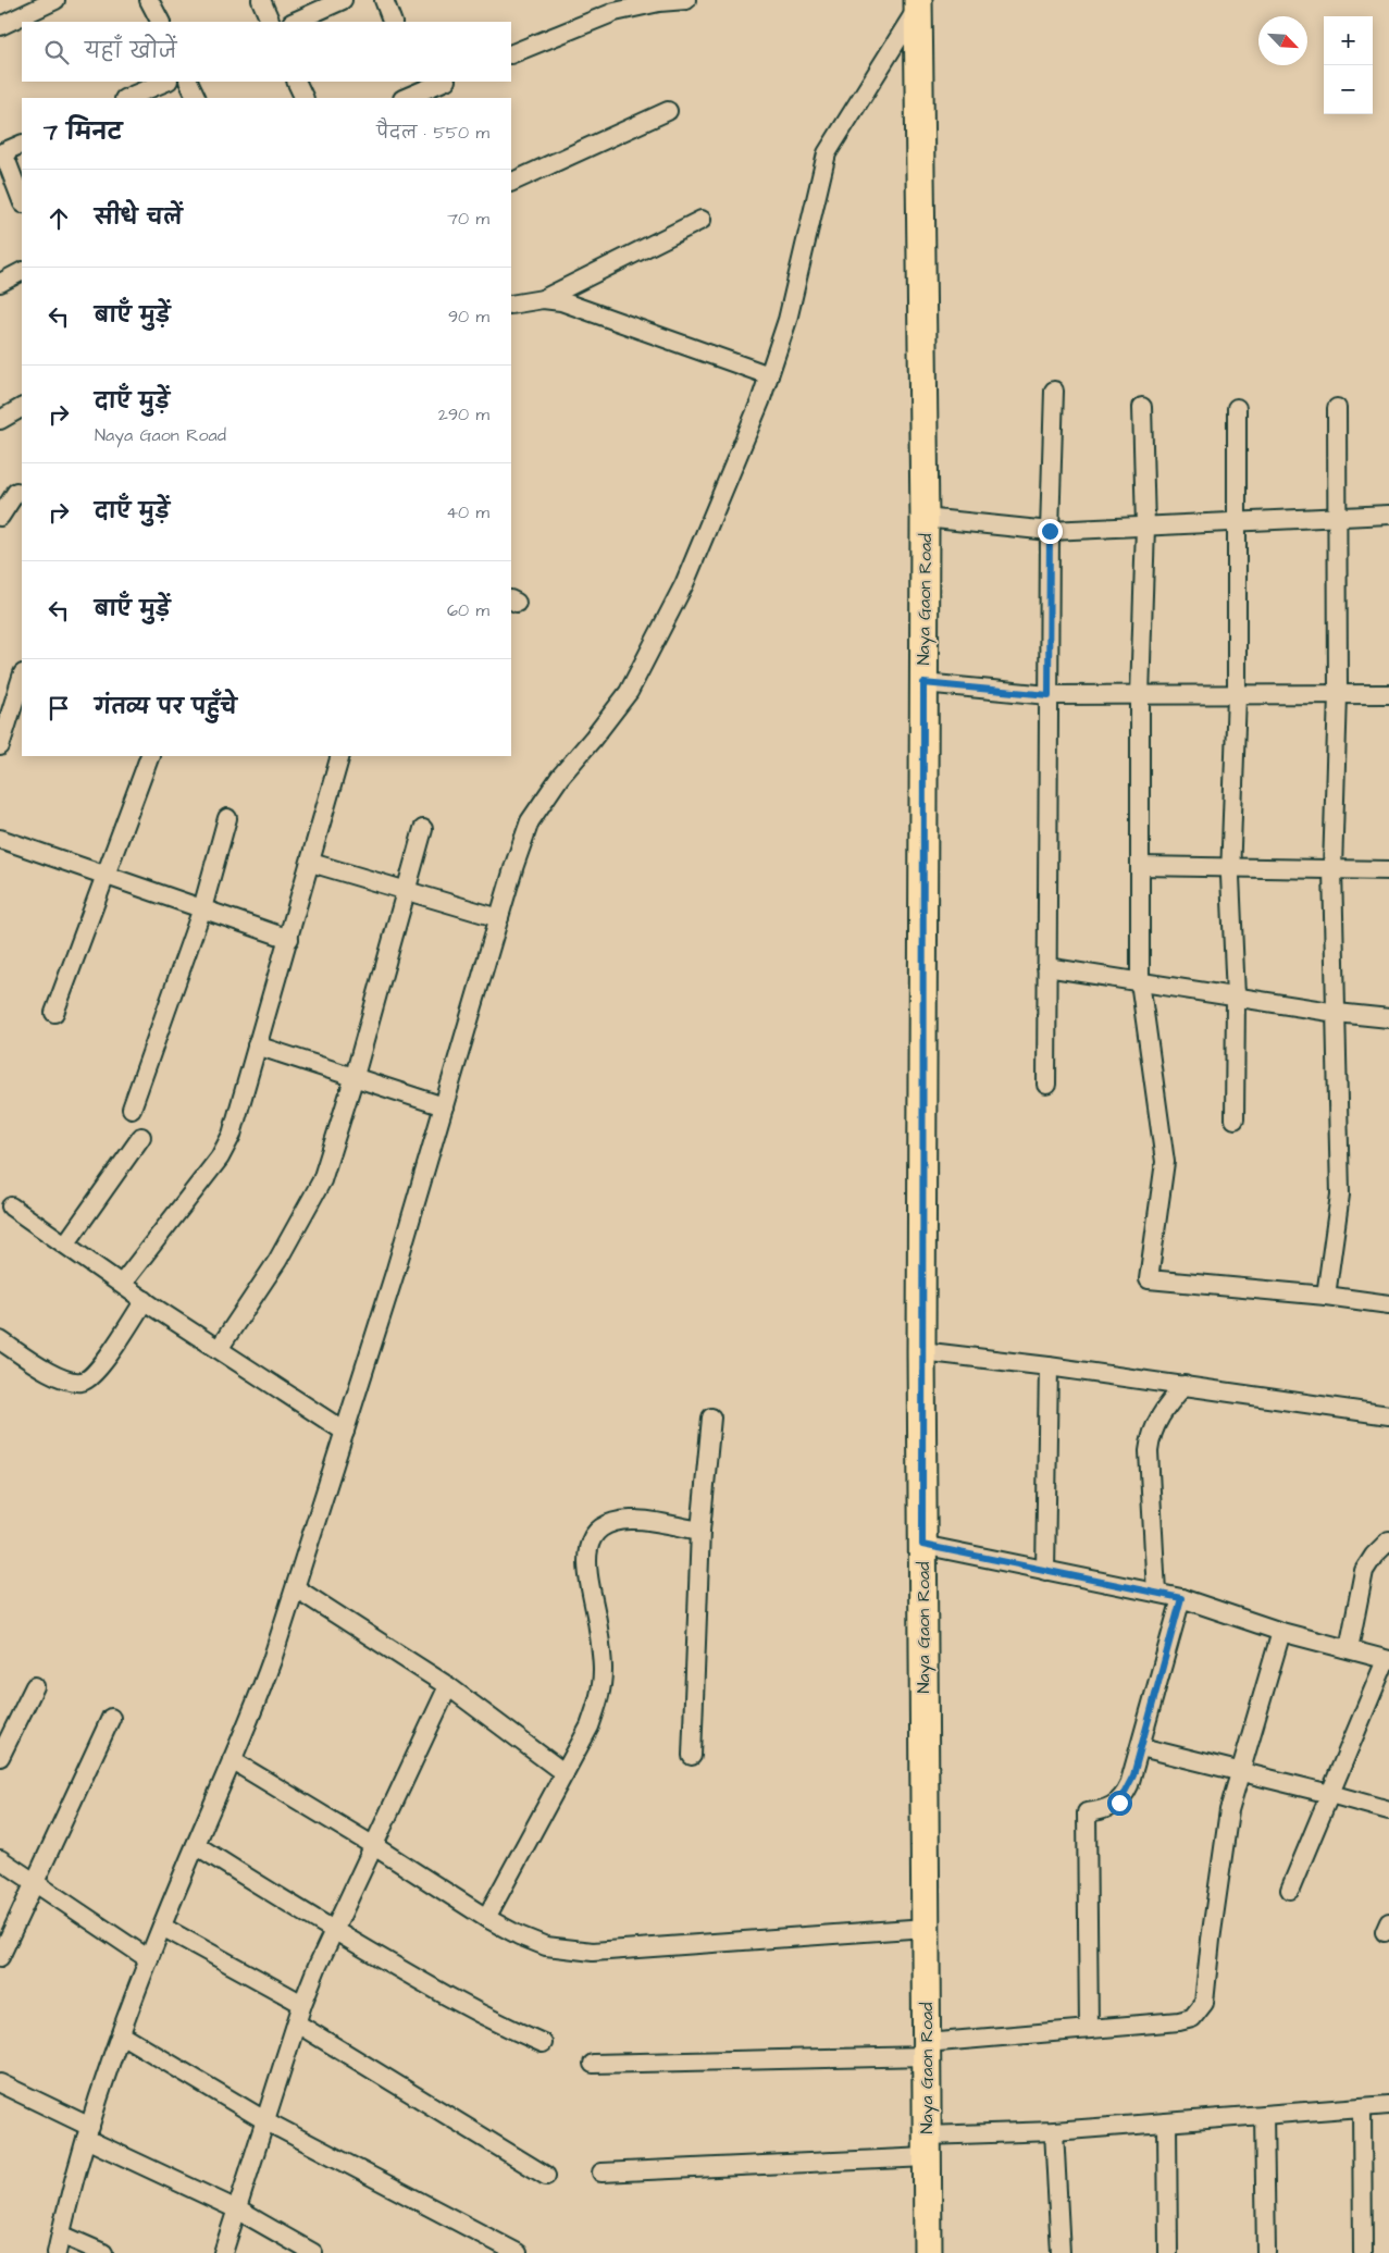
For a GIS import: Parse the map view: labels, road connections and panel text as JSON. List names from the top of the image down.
{
  "streets": {
    "main road": ["Naya Gaon Road"]
  },
  "north": "bottom right",
  "page": {
    "map_buttons": ["+", "−"],
    "search": "यहाँ खोजें",
    "heading": ["7 मिनट", "पैदल · 550 m"],
    "list": [
      ["सीधे चलें", "70 m"],
      ["बाएँ मुड़ें", "90 m"],
      ["दाएँ मुड़ें", "Naya Gaon Road", "290 m"],
      ["दाएँ मुड़ें", "40 m"],
      ["बाएँ मुड़ें", "60 m"],
      "गंतव्य पर पहुँचे"
    ]
  }
}
